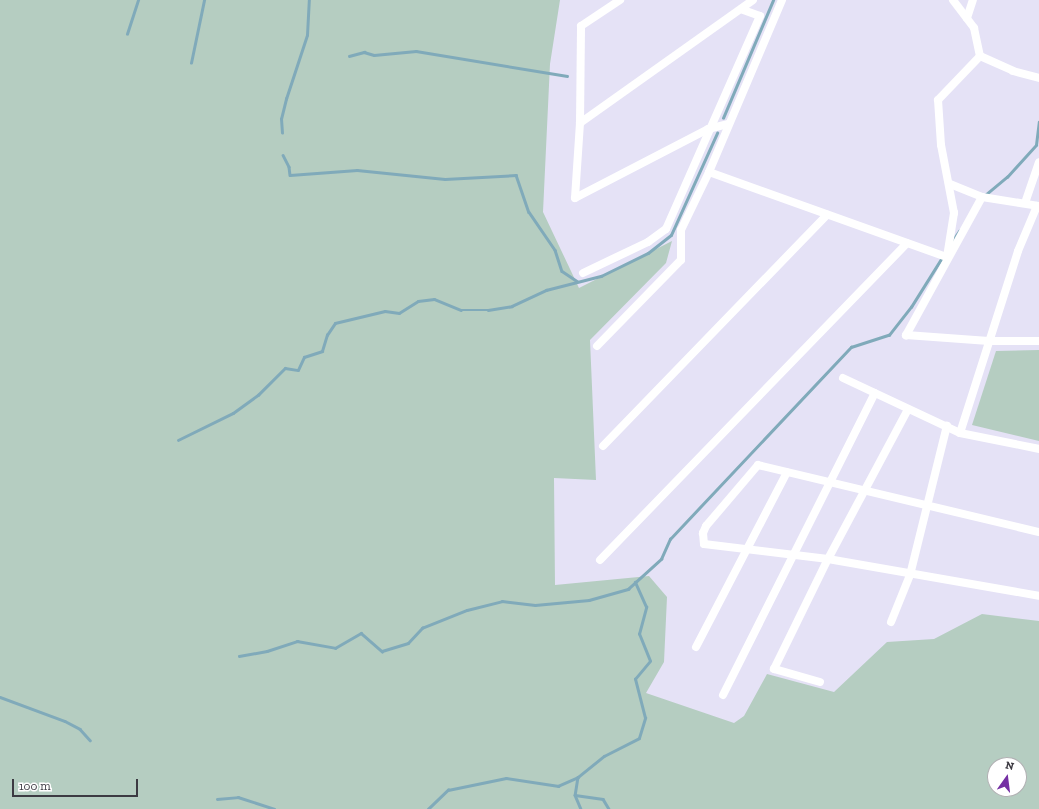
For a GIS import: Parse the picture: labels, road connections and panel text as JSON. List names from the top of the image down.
{
  "scale_bar": "100 m",
  "north": "top"
}
